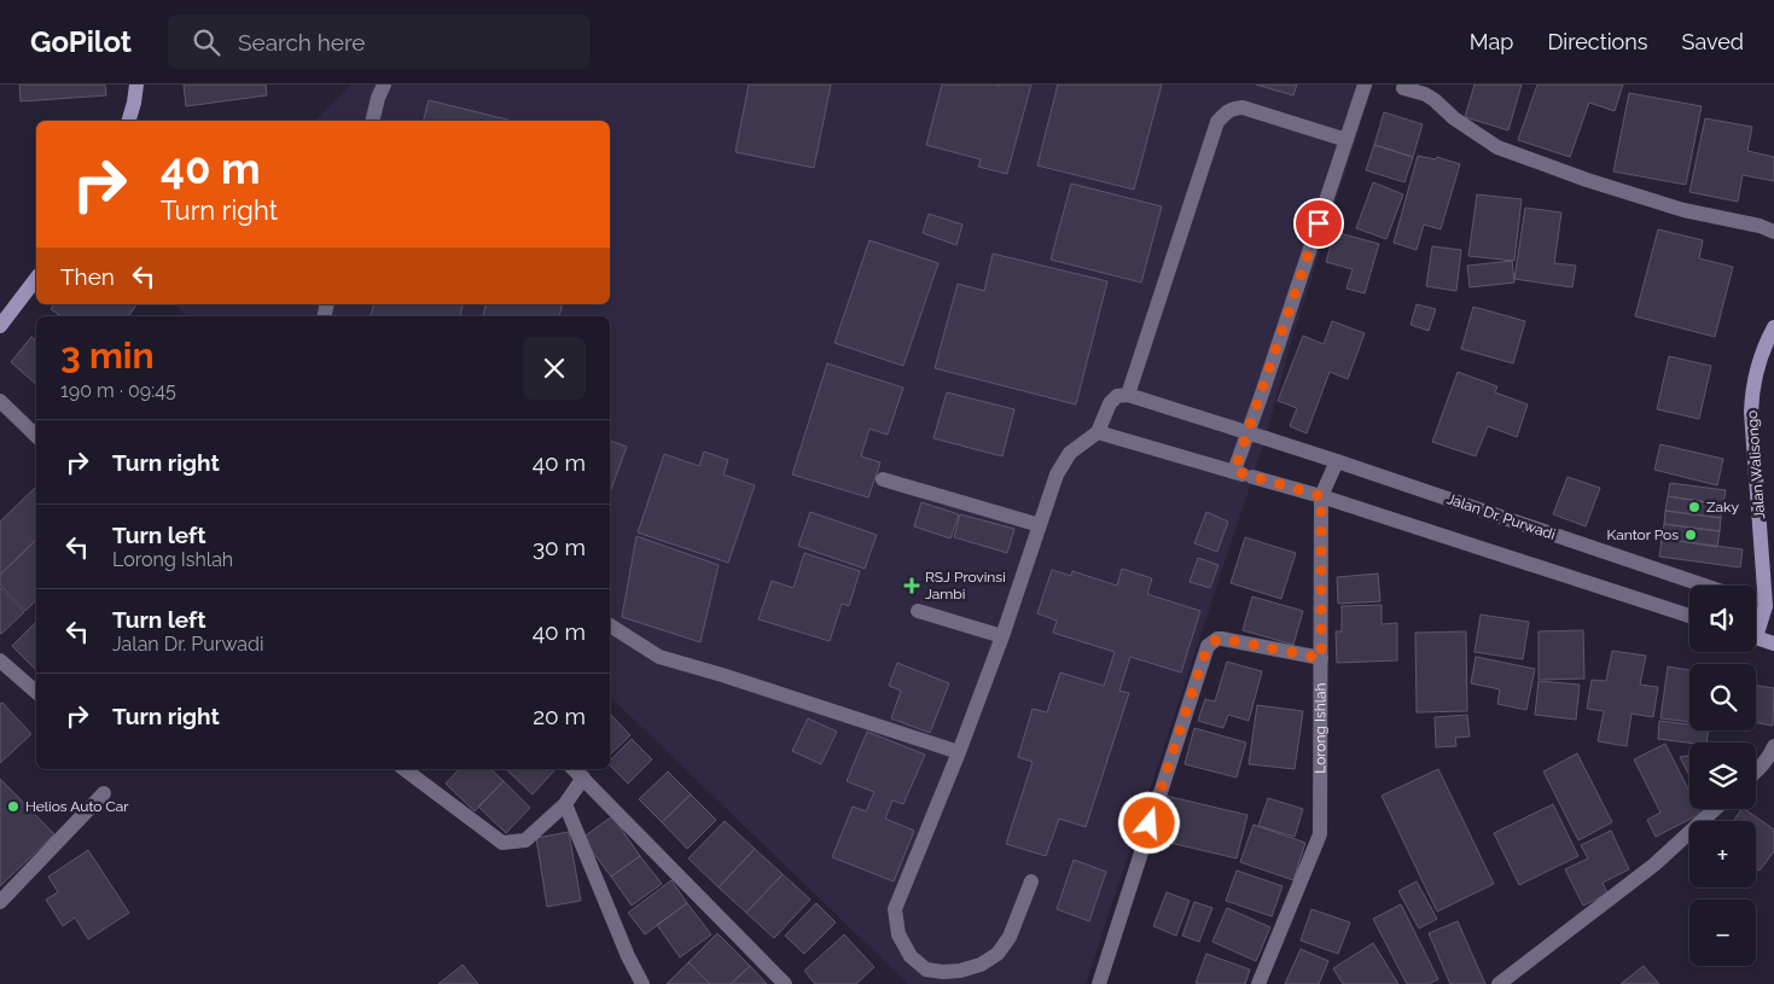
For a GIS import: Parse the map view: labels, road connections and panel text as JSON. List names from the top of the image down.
{
  "streets": {
    "street": ["Jalan Walisongo", "Jalan Dr. Purwadi", "Lorong Ishlah"]
  },
  "crossings": [
    ["Jalan Dr. Purwadi", "Lorong Ishlah"]
  ],
  "places": {
    "other": ["Zaky", "Kantor Pos", "Helios Auto Car"],
    "health": ["RSJ Provinsi Jambi"]
  },
  "page": {
    "header": "GoPilot",
    "search": "Search here",
    "nav": ["Map", "Directions", "Saved"],
    "turn": ["40 m", "Turn right"],
    "then": "Then",
    "heading": ["3 min", "190 m · 09:45"],
    "list": [
      {
        "name": "Turn right",
        "value": "40 m"
      },
      {
        "name": "Turn left",
        "note": "Lorong Ishlah",
        "value": "30 m"
      },
      {
        "name": "Turn left",
        "note": "Jalan Dr. Purwadi",
        "value": "40 m"
      },
      {
        "name": "Turn right",
        "value": "20 m"
      }
    ],
    "map_buttons": ["+", "−"]
  }
}
